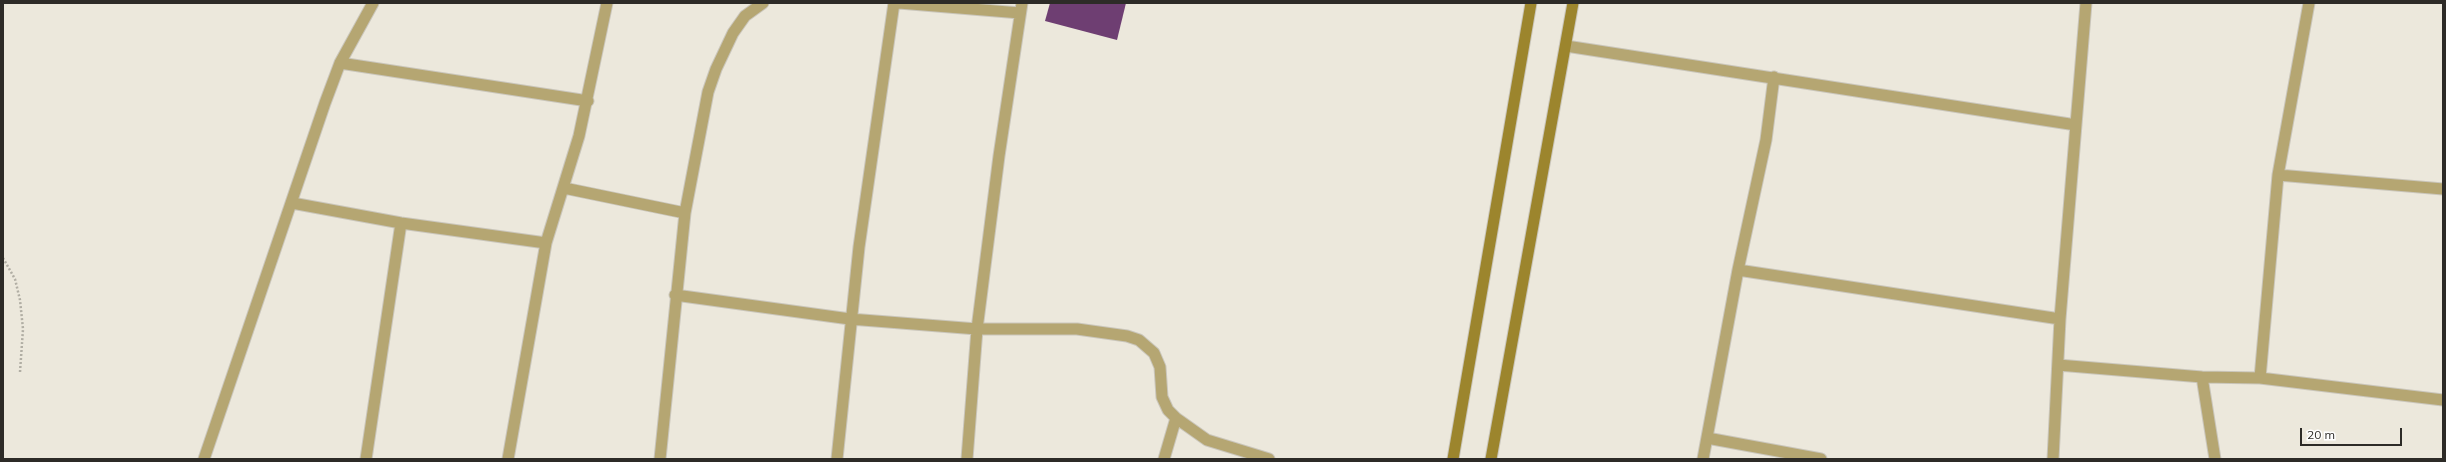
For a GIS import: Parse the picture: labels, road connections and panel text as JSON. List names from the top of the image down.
{
  "scale_bar": "20 m"
}
